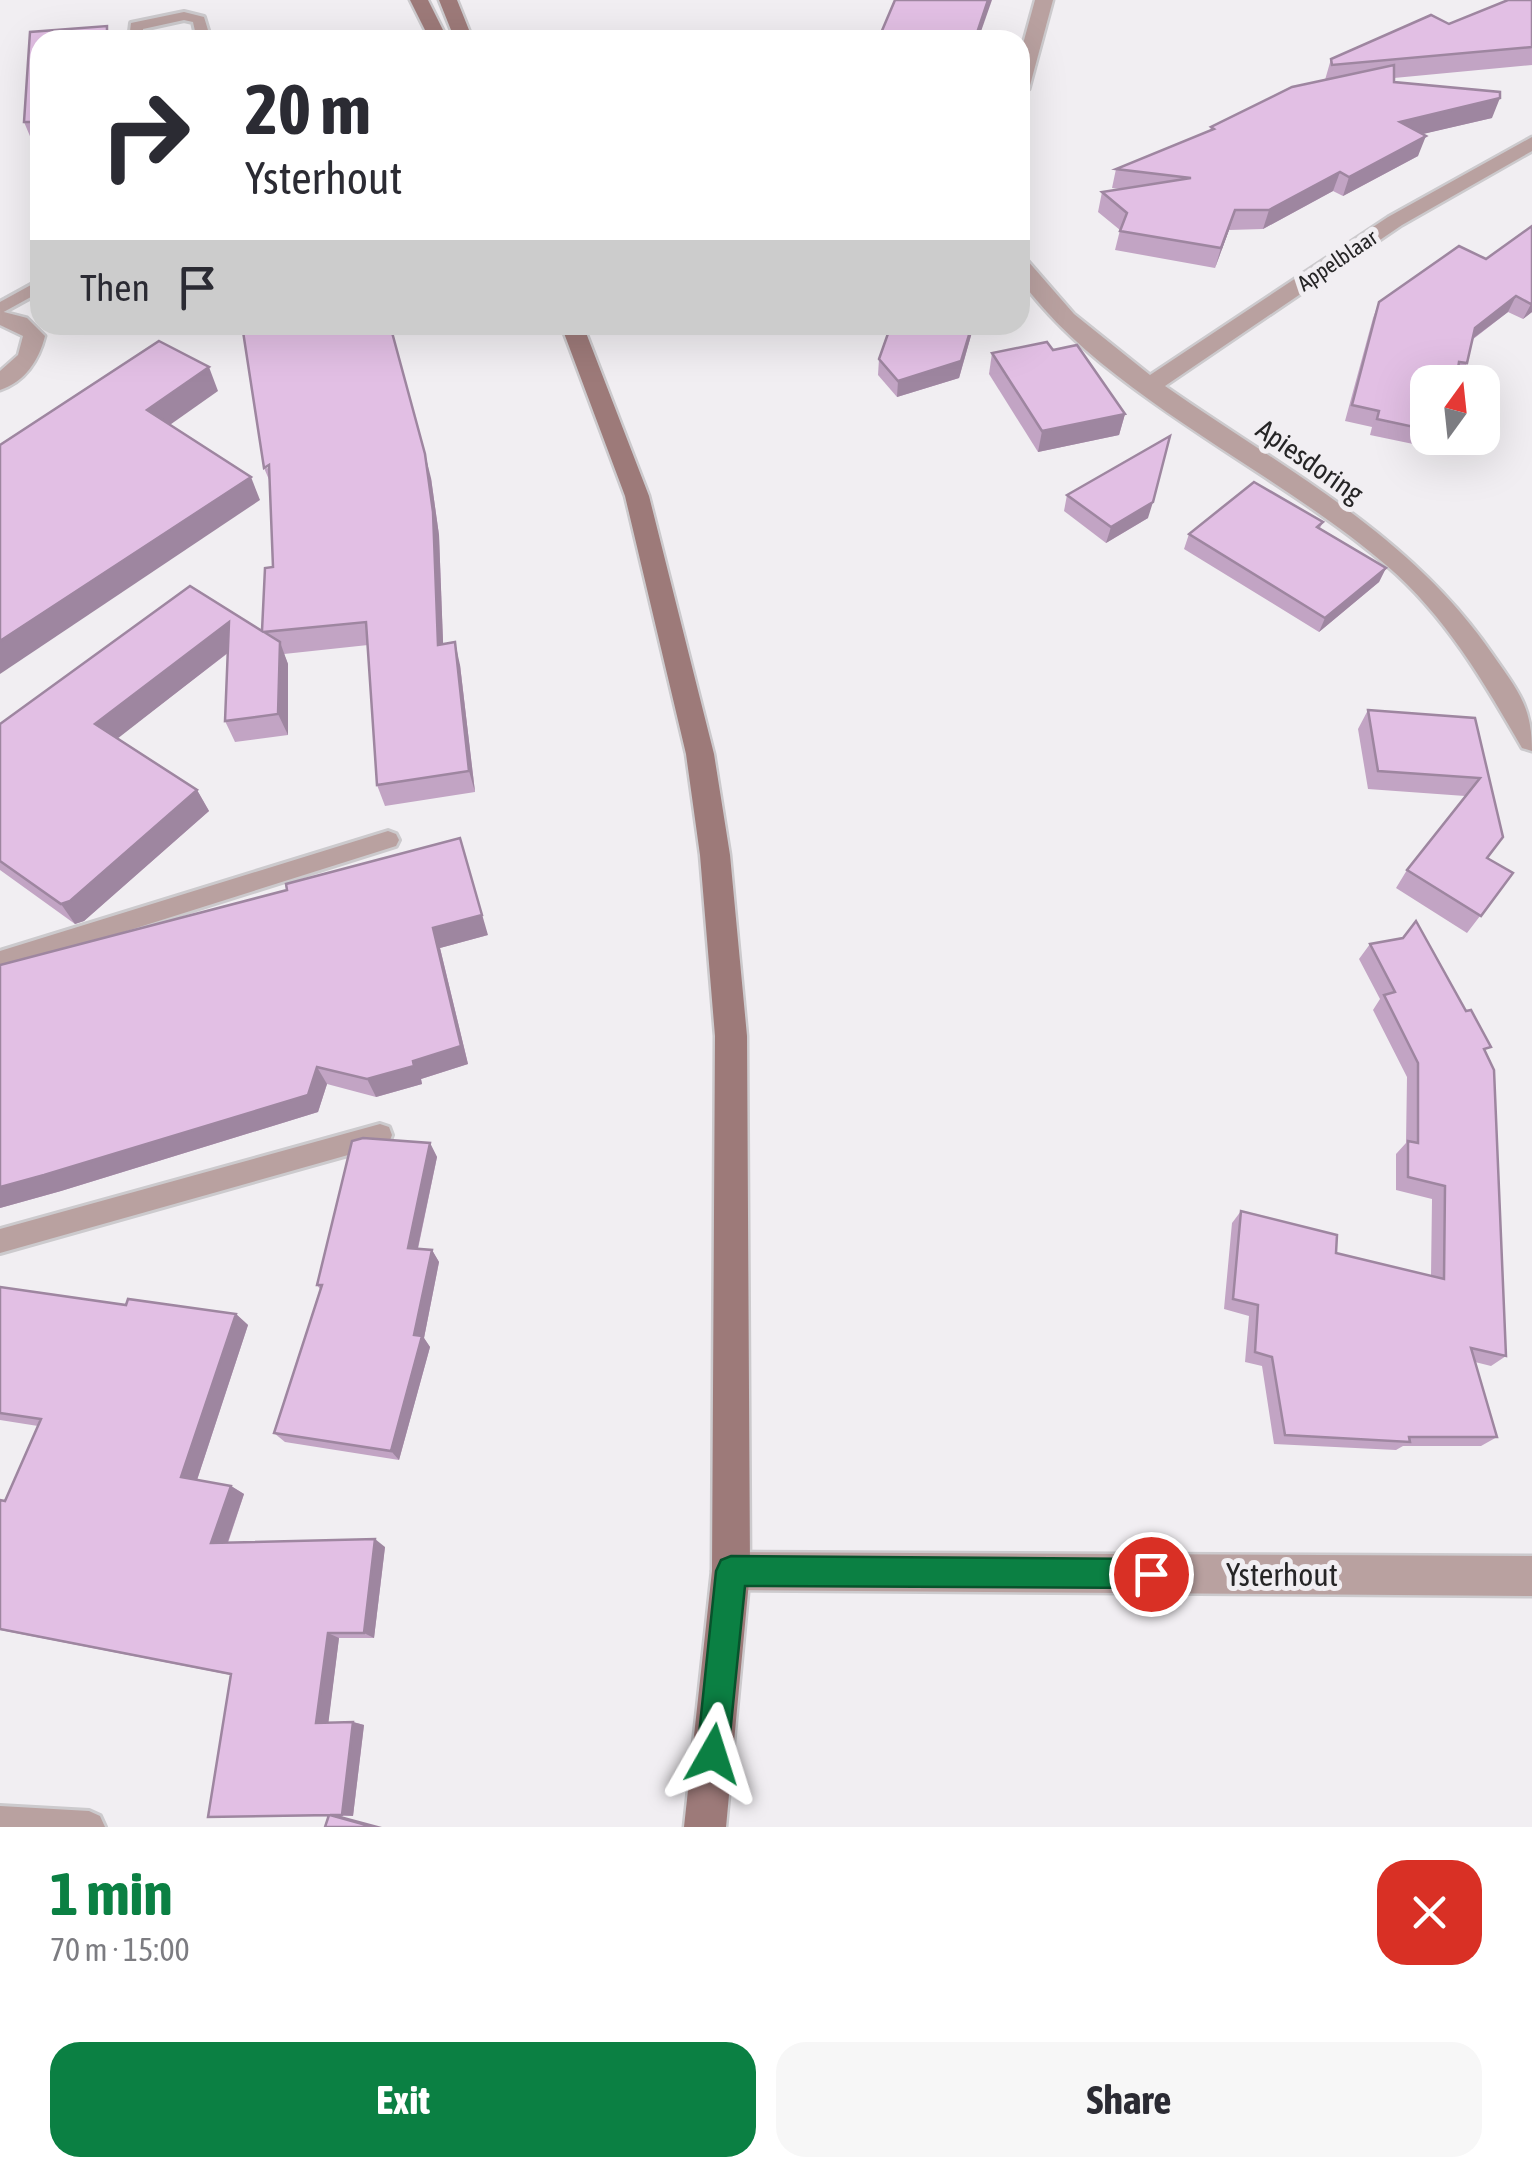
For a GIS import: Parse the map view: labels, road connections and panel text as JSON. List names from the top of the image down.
{
  "streets": {
    "street": ["Appelblaar", "Apiesdoring", "Ysterhout"]
  },
  "crossings": [
    ["Appelblaar", "Apiesdoring"]
  ],
  "north": "top",
  "page": {
    "turn": ["20 m", "Ysterhout"],
    "then": "Then",
    "heading": ["1 min", "70 m · 15:00"],
    "buttons": ["Exit", "Share"]
  }
}
